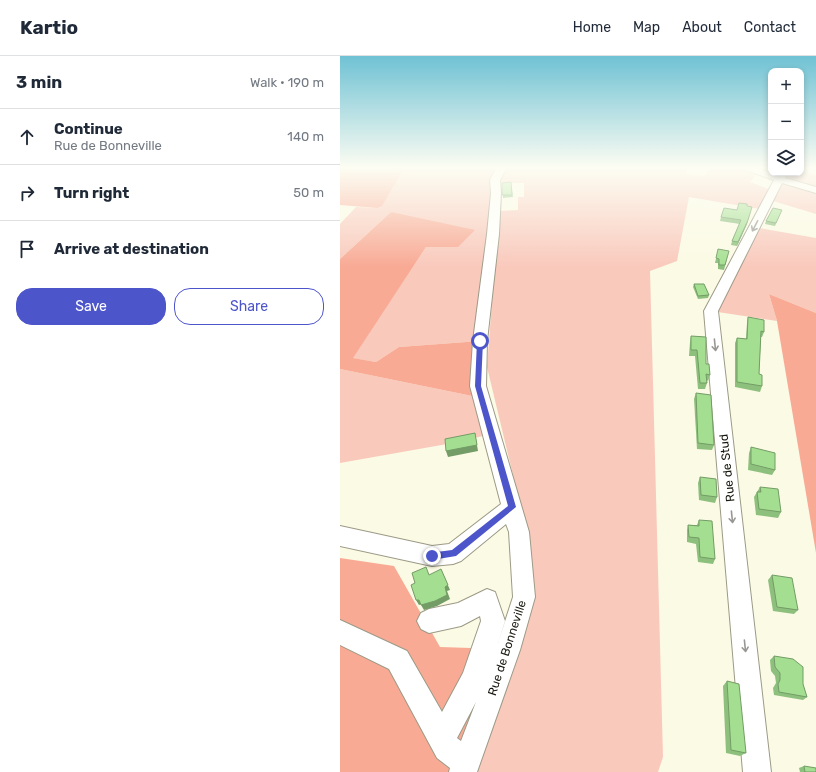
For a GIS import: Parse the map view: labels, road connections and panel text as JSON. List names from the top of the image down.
{
  "streets": {
    "street": ["Rue de Stud", "Rue de Bonneville"]
  },
  "one_way": ["Rue de Stud"],
  "page": {
    "header": "Kartio",
    "nav": [
      "Home",
      "Map",
      "About",
      "Contact"
    ],
    "heading": ["3 min", "Walk · 190 m"],
    "map_buttons": ["+", "−"],
    "list": [
      ["Continue", "Rue de Bonneville", "140 m"],
      ["Turn right", "50 m"],
      "Arrive at destination"
    ],
    "buttons": ["Save", "Share"]
  }
}
